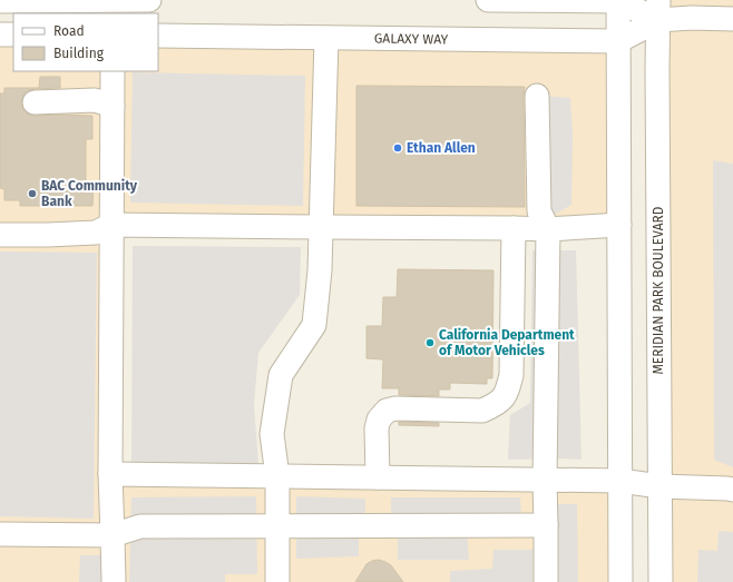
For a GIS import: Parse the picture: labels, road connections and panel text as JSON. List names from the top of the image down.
{
  "streets": {
    "street": ["GALAXY WAY", "MERIDIAN PARK BOULEVARD"]
  },
  "crossings": [
    ["GALAXY WAY", "MERIDIAN PARK BOULEVARD"]
  ],
  "places": ["Ethan Allen", "BAC Community Bank", "California Department of Motor Vehicles"],
  "legend": ["Road", "Building"]
}
